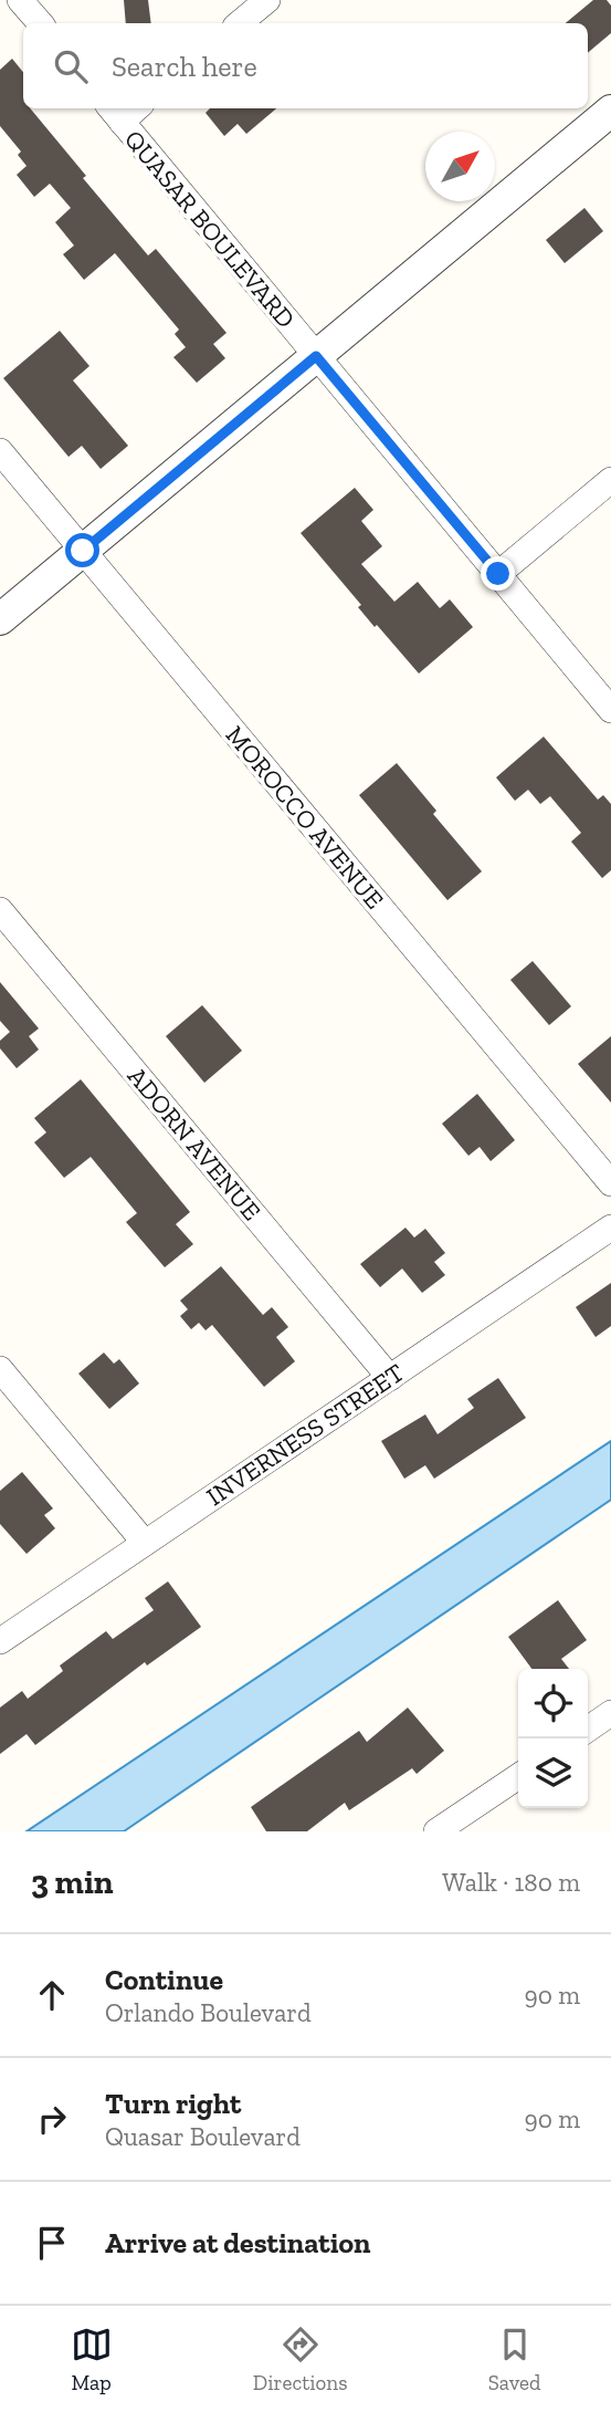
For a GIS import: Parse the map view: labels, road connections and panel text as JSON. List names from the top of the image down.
{
  "streets": {
    "street": [
      "QUASAR BOULEVARD",
      "MOROCCO AVENUE",
      "ADORN AVENUE",
      "INVERNESS STREET"
    ]
  },
  "crossings": [
    ["ADORN AVENUE", "INVERNESS STREET"]
  ],
  "north": "top right",
  "page": {
    "search": "Search here",
    "heading": ["3 min", "Walk · 180 m"],
    "list": [
      ["Continue", "Orlando Boulevard", "90 m"],
      ["Turn right", "Quasar Boulevard", "90 m"],
      "Arrive at destination"
    ],
    "nav": ["Map", "Directions", "Saved"]
  }
}
